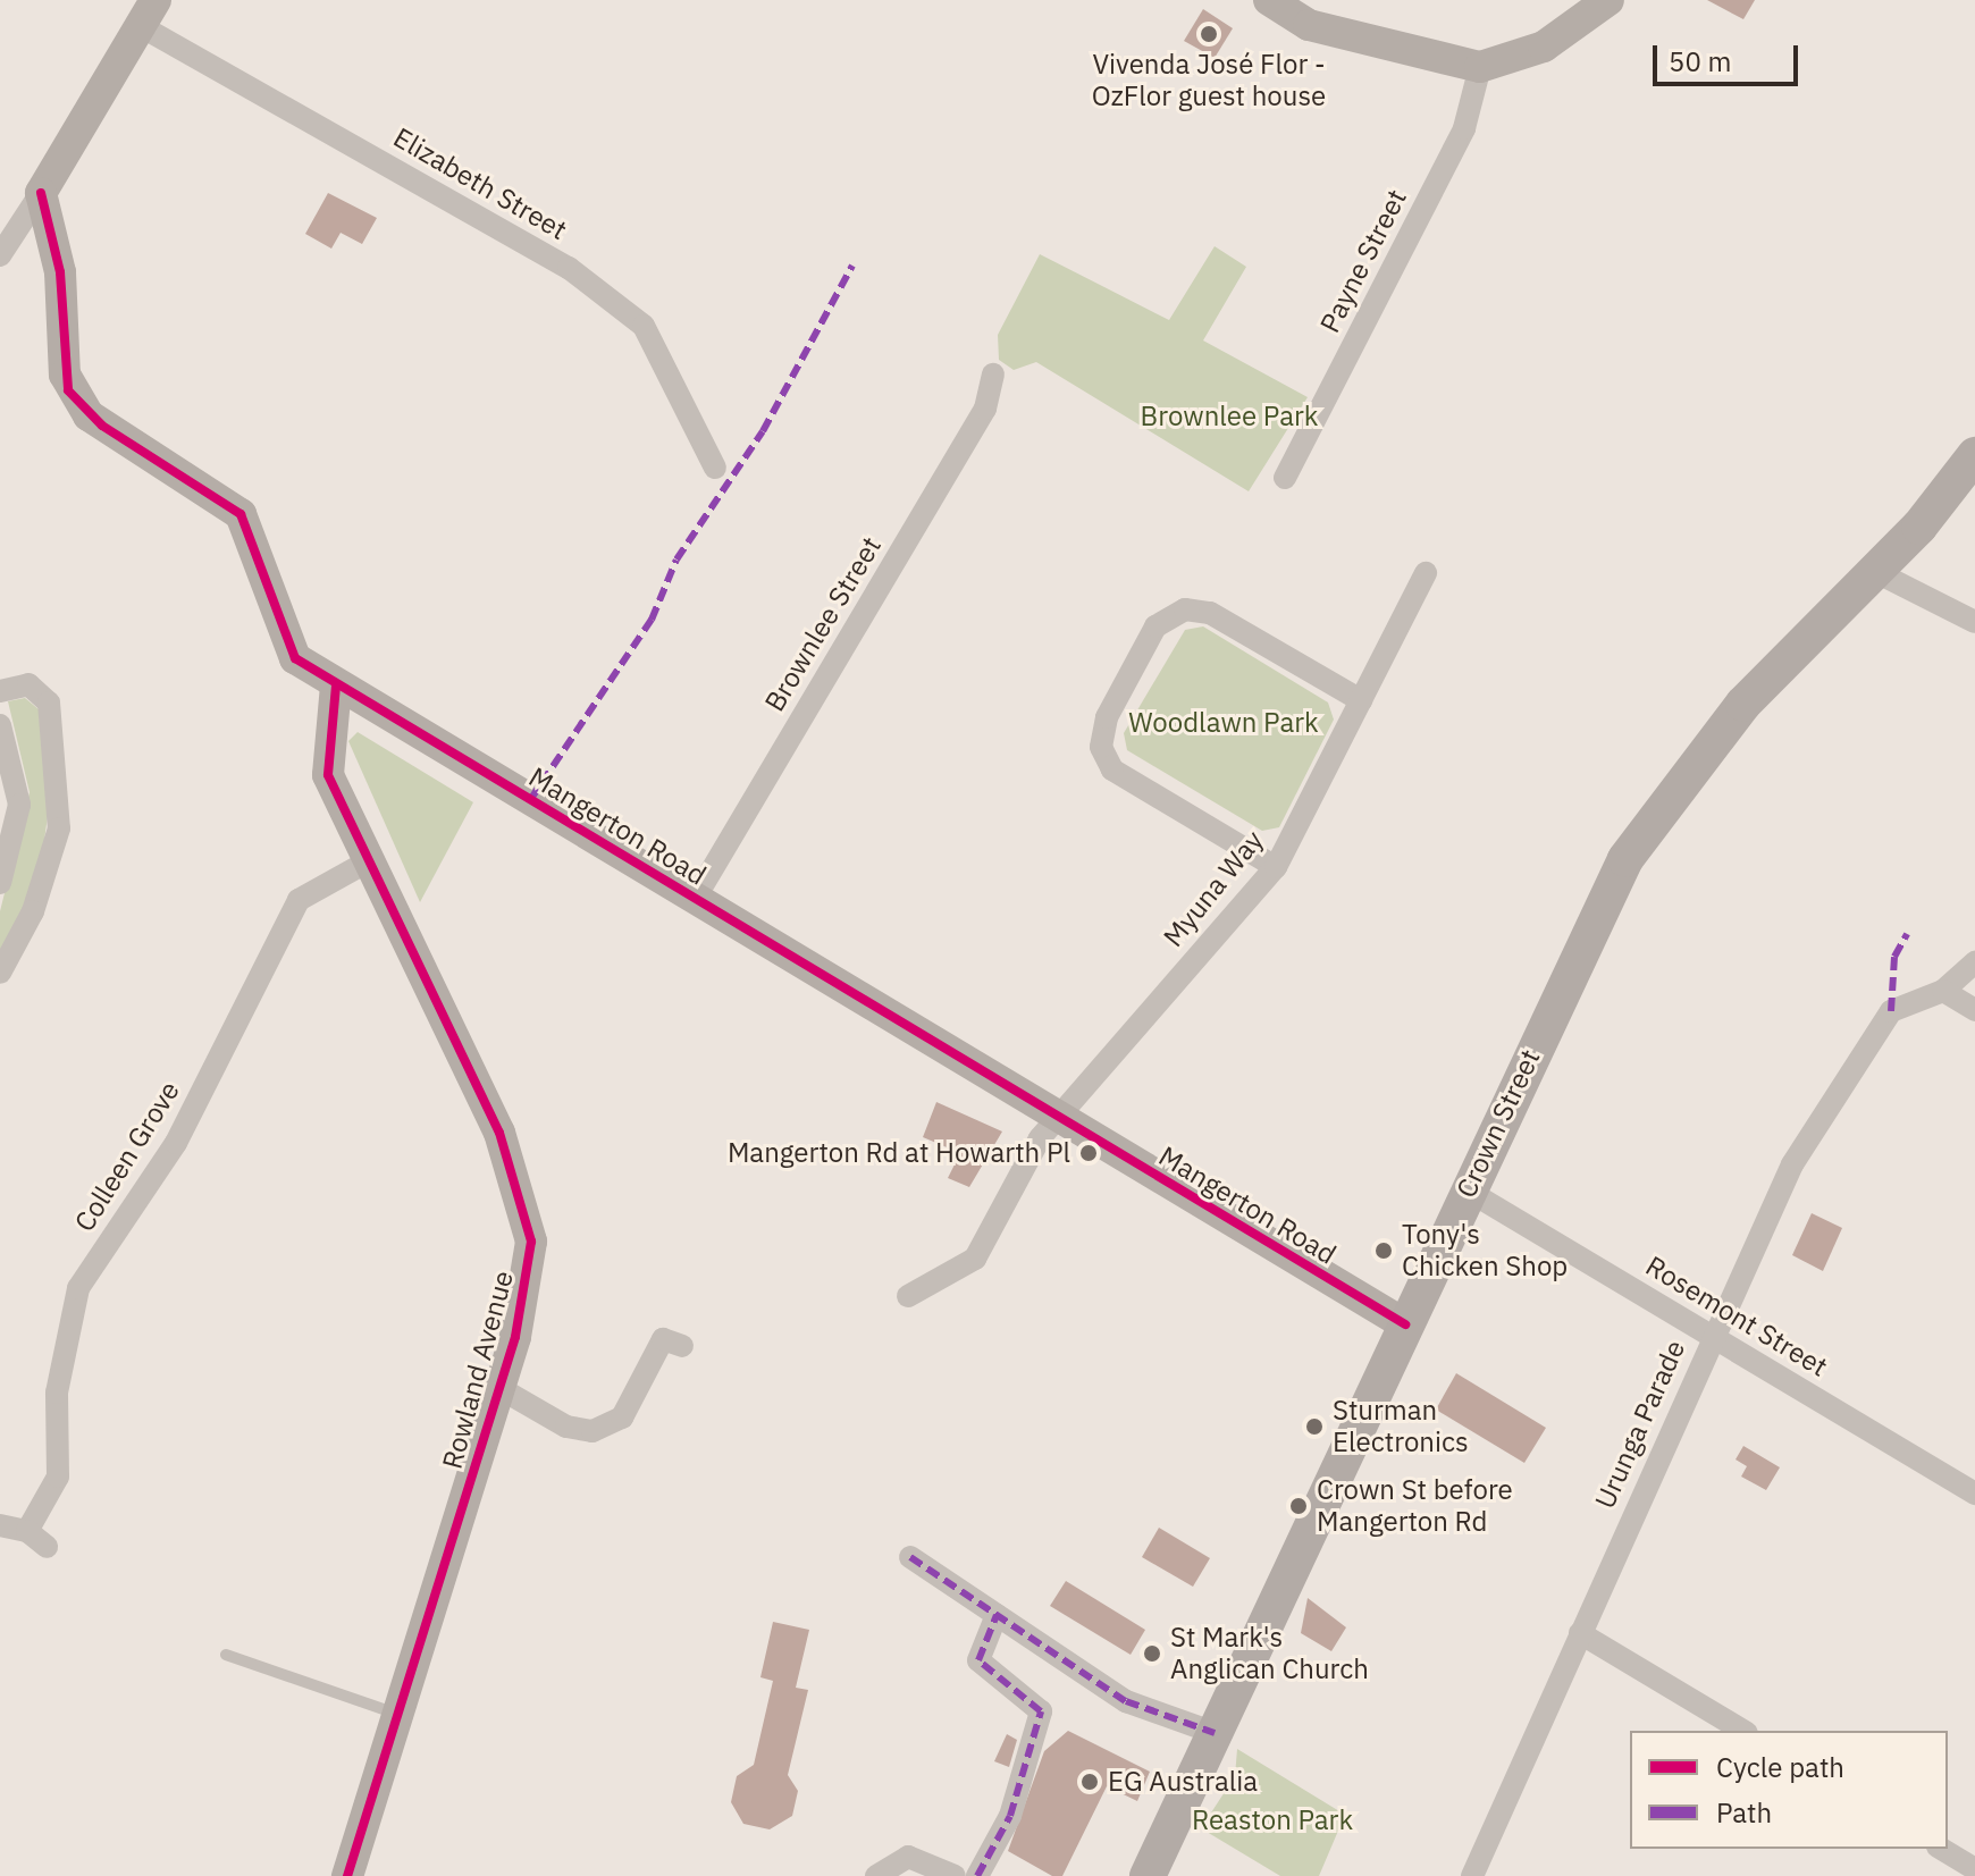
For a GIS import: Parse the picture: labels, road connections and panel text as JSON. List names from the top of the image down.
{
  "streets": {
    "main road": ["Crown Street"],
    "street": [
      "Elizabeth Street",
      "Payne Street",
      "Brownlee Street",
      "Mangerton Road",
      "Myuna Way",
      "Colleen Grove",
      "Rosemont Street",
      "Rowland Avenue",
      "Urunga Parade"
    ]
  },
  "crossings": [
    ["Brownlee Street", "Mangerton Road"],
    ["Mangerton Road", "Myuna Way"],
    ["Mangerton Road", "Crown Street"],
    ["Mangerton Road", "Rowland Avenue"],
    ["Crown Street", "Rosemont Street"],
    ["Colleen Grove", "Rowland Avenue"],
    ["Rosemont Street", "Urunga Parade"]
  ],
  "parks": ["Brownlee Park", "Woodlawn Park", "Reaston Park"],
  "places": [
    "Vivenda José Flor - OzFlor guest house",
    "Mangerton Rd at Howarth Pl",
    "Tony's Chicken Shop",
    "Sturman Electronics",
    "Crown St before Mangerton Rd",
    "St Mark's Anglican Church",
    "EG Australia"
  ],
  "legend": ["Cycle path", "Path"],
  "scale_bar": "50 m"
}
